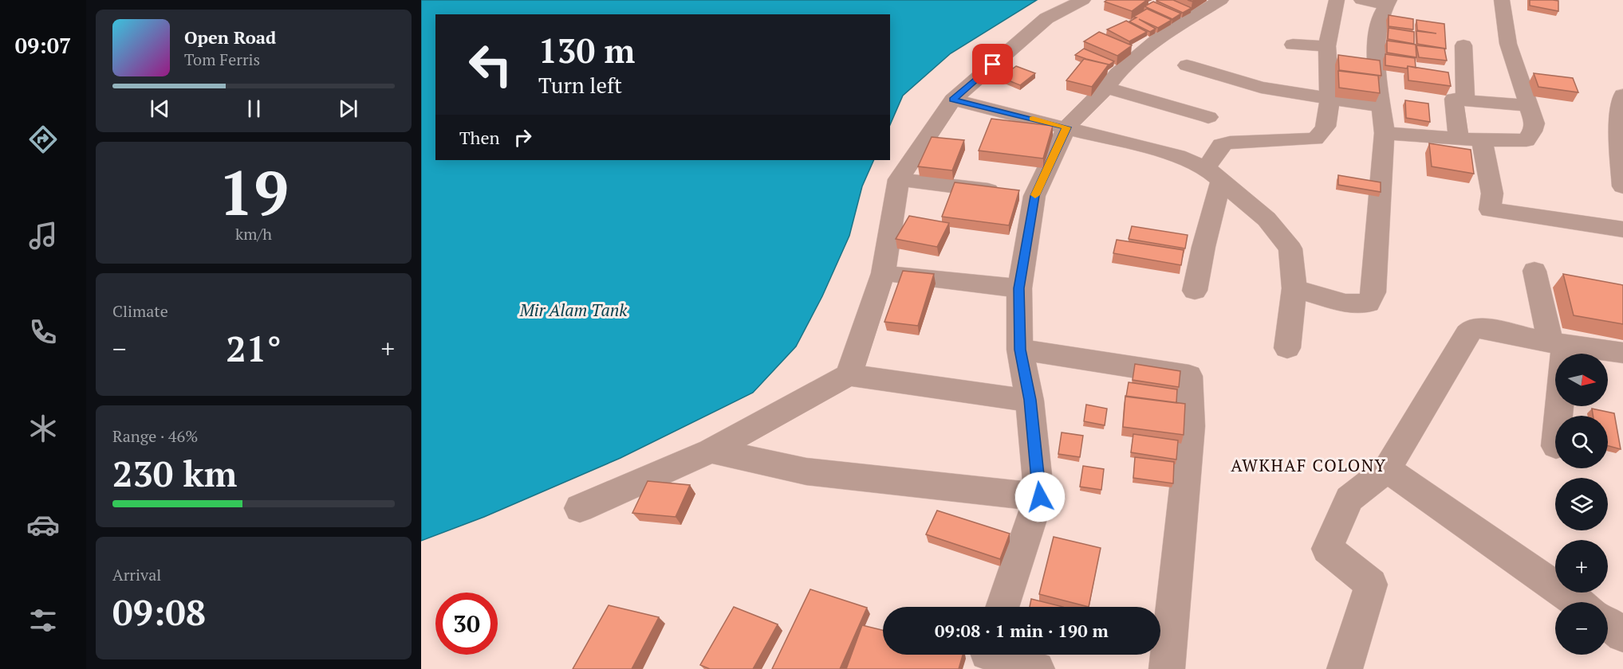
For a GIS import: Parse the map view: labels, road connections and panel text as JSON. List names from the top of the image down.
{
  "districts": ["AWKHAF COLONY"],
  "water": ["Mir Alam Tank"],
  "north": "right",
  "page": {
    "tabs": "09:07",
    "turn": ["130 m", "Turn left"],
    "song": ["Open Road", "Tom Ferris"],
    "then": "Then",
    "tile": [
      ["19", "km/h"],
      "Climate",
      ["Range · 46%", "230 km"],
      ["Arrival", "09:08"]
    ],
    "heat": ["−", "21°", "+"],
    "map_buttons": ["+", "−"],
    "limit": "30",
    "trip": "09:08 · 1 min · 190 m"
  }
}
